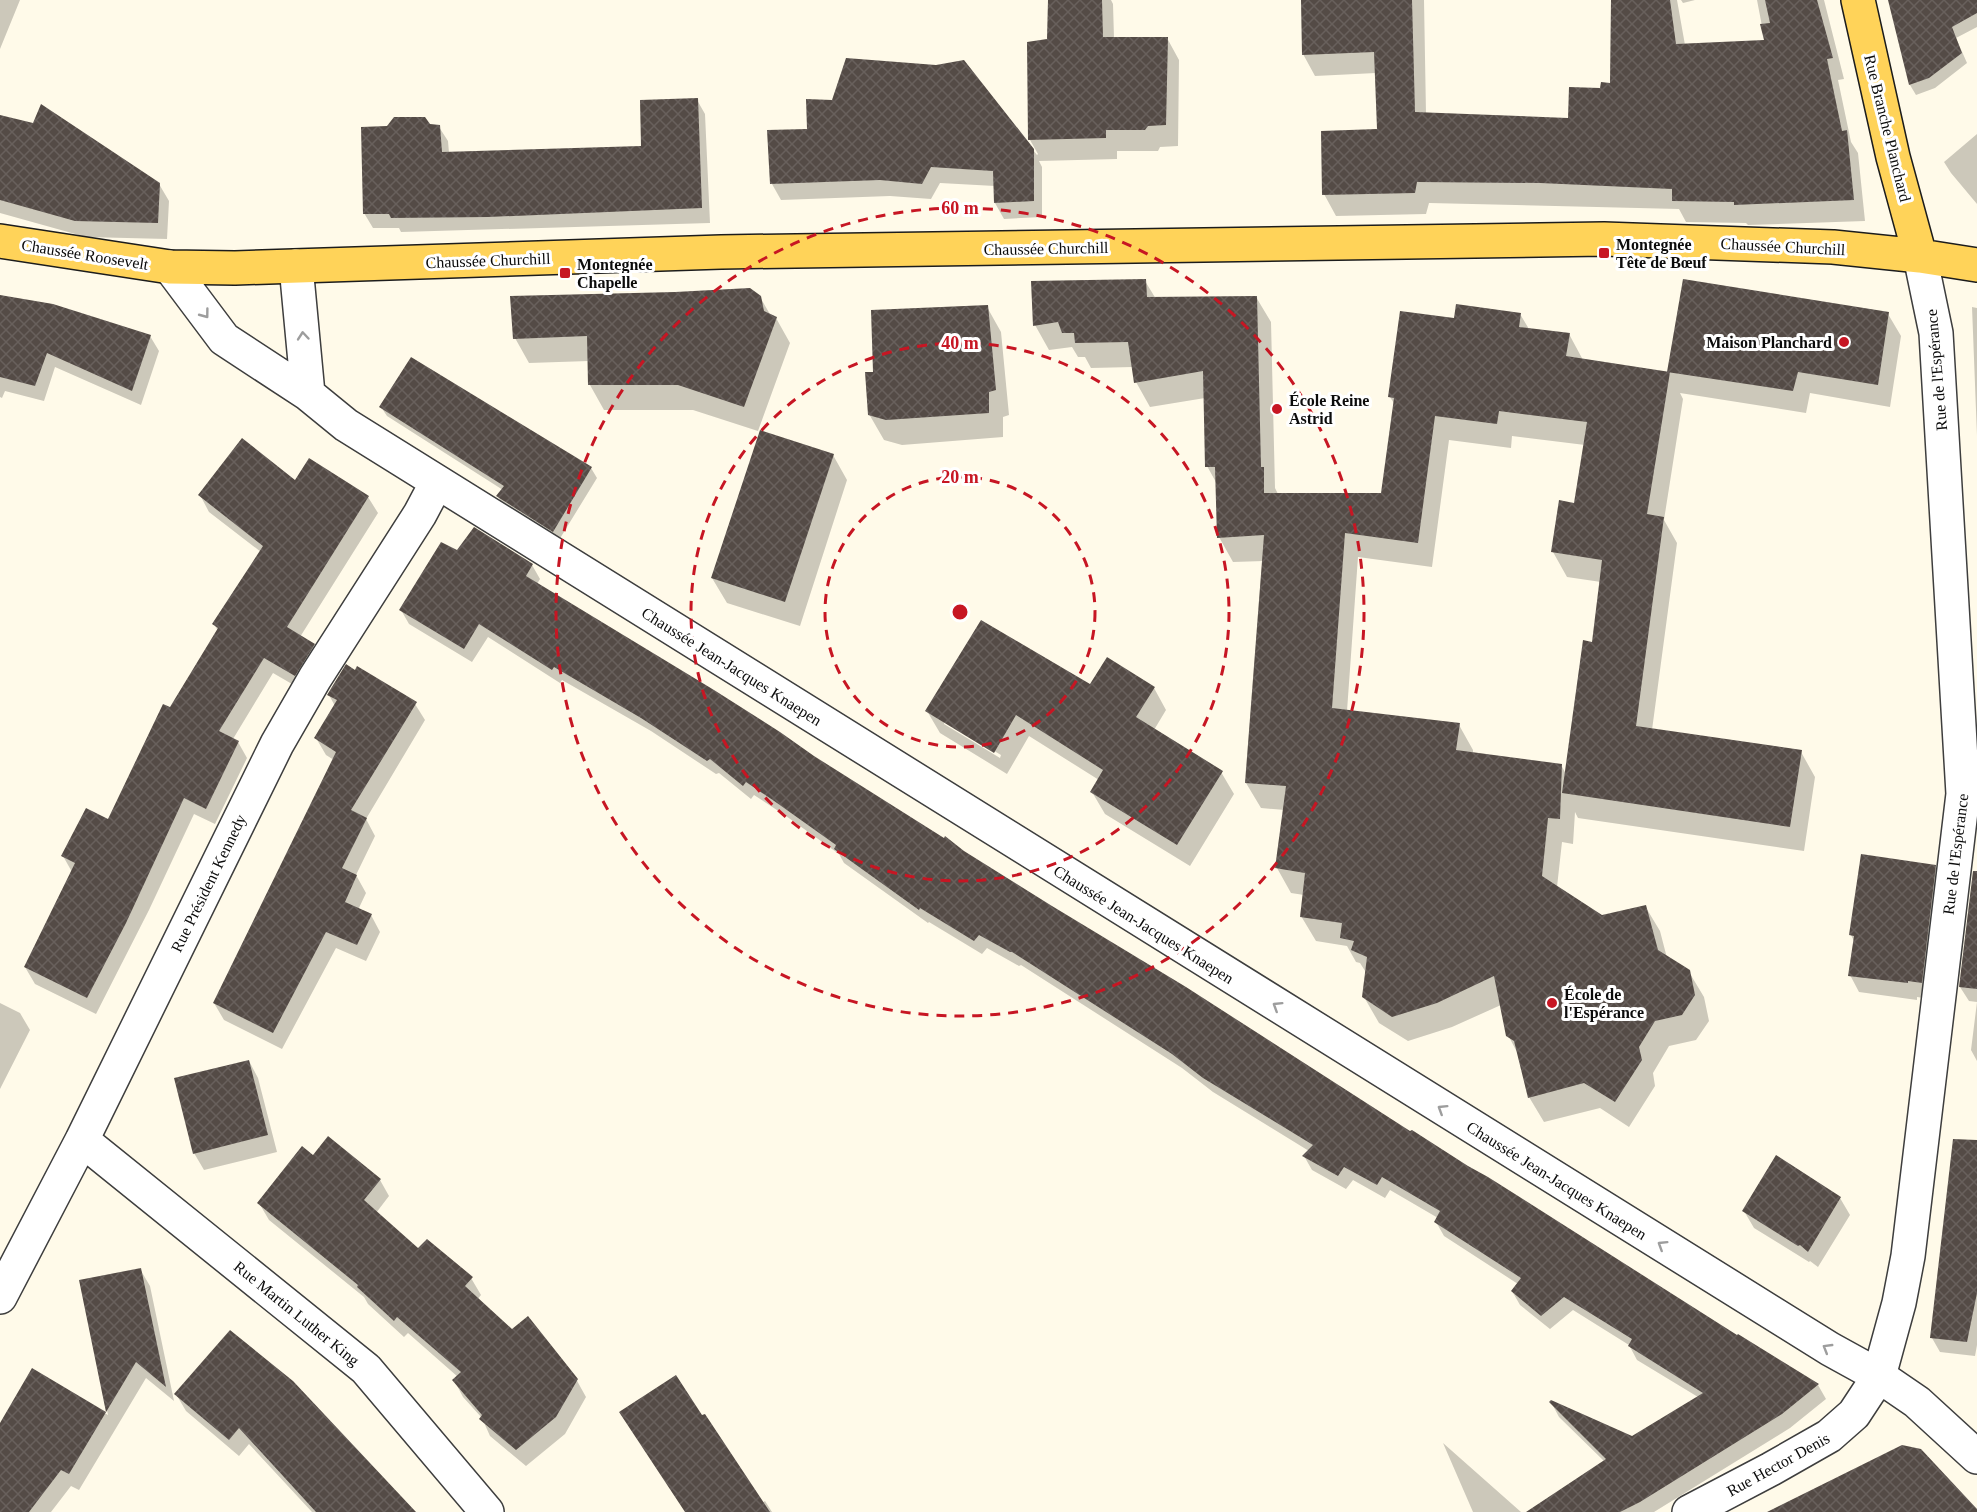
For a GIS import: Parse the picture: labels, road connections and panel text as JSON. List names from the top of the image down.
{
  "streets": {
    "main road": ["Rue Branche Planchard", "Chaussée Churchill", "Chaussée Roosevelt"],
    "street": [
      "Rue de l'Espérance",
      "Chaussée Jean-Jacques Knaepen",
      "Rue Président Kennedy",
      "Rue Martin Luther King",
      "Rue Hector Denis"
    ]
  },
  "crossings": [
    ["Rue Branche Planchard", "Chaussée Churchill"],
    ["Rue Branche Planchard", "Rue de l'Espérance"],
    ["Chaussée Churchill", "Chaussée Roosevelt"],
    ["Chaussée Churchill", "Rue de l'Espérance"],
    ["Chaussée Churchill", "Chaussée Jean-Jacques Knaepen"],
    ["Chaussée Roosevelt", "Chaussée Jean-Jacques Knaepen"],
    ["Rue de l'Espérance", "Chaussée Jean-Jacques Knaepen"],
    ["Rue de l'Espérance", "Rue Hector Denis"],
    ["Chaussée Jean-Jacques Knaepen", "Rue Président Kennedy"],
    ["Chaussée Jean-Jacques Knaepen", "Rue Hector Denis"],
    ["Rue Président Kennedy", "Rue Martin Luther King"]
  ],
  "one_way": ["Chaussée Jean-Jacques Knaepen"],
  "places": {
    "transit": ["Montegnée Tête de Bœuf", "Montegnée Chapelle"],
    "other": ["Maison Planchard", "École Reine Astrid", "École de l'Espérance"]
  },
  "rings": ["60 m", "40 m", "20 m"]
}
